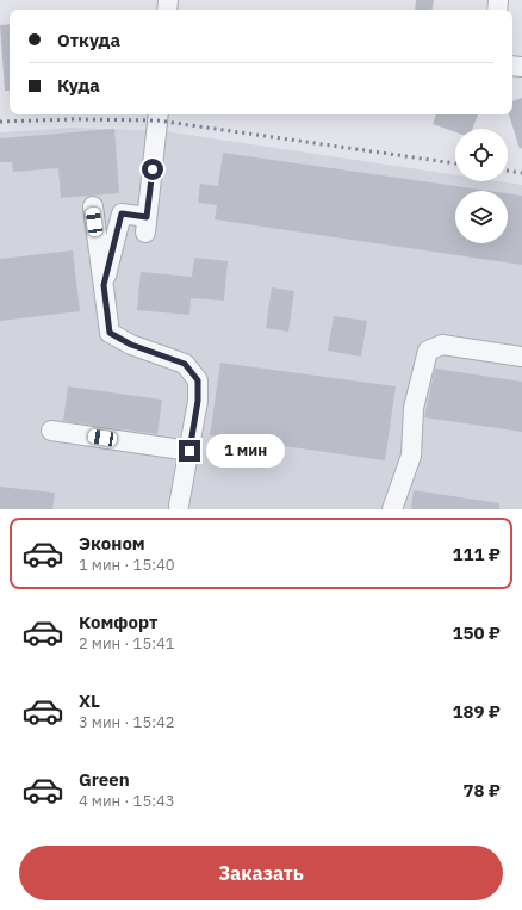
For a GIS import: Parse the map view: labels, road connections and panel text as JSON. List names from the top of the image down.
{
  "page": {
    "banner": ["Откуда", "Куда"],
    "bubble": "1 мин",
    "list": [
      {
        "name": "Эконом",
        "note": "1 мин · 15:40",
        "value": "111 ₽"
      },
      {
        "name": "Комфорт",
        "note": "2 мин · 15:41",
        "value": "150 ₽"
      },
      {
        "name": "XL",
        "note": "3 мин · 15:42",
        "value": "189 ₽"
      },
      {
        "name": "Green",
        "note": "4 мин · 15:43",
        "value": "78 ₽"
      }
    ],
    "buttons": "Заказать"
  }
}
